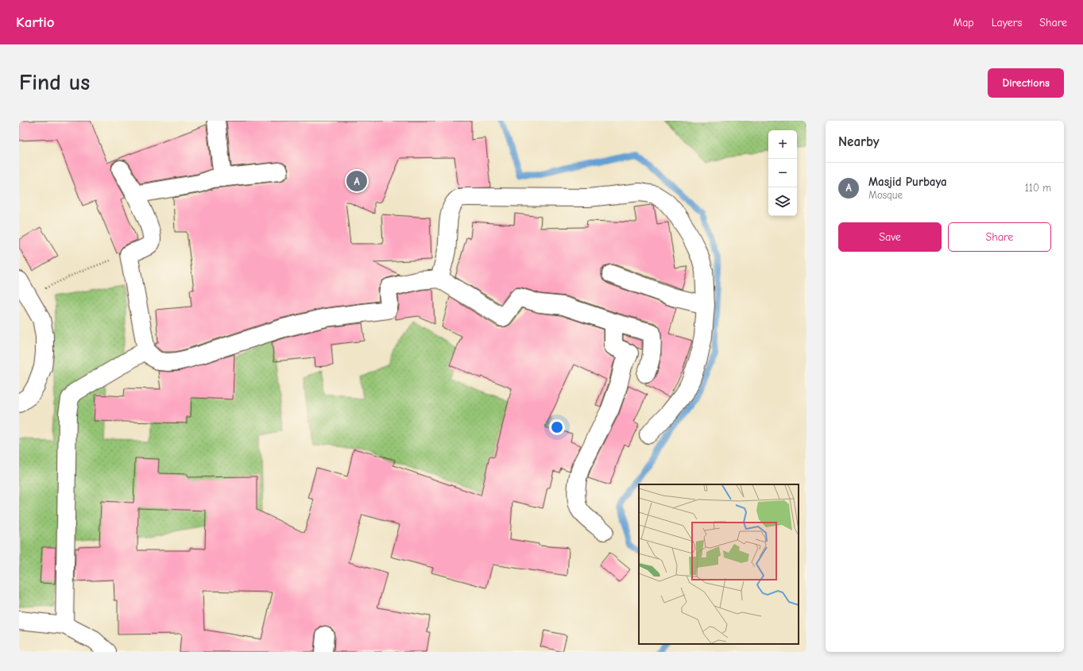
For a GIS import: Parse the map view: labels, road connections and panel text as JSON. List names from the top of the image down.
{
  "page": {
    "header": "Kartio",
    "nav": ["Map", "Layers", "Share"],
    "buttons": [
      "Directions",
      ["Save", "Share"]
    ],
    "title": "Find us",
    "heading": "Nearby",
    "map_buttons": ["+", "−"],
    "list": [
      {
        "mark": "A",
        "name": "Masjid Purbaya",
        "note": "Mosque",
        "value": "110 m"
      }
    ],
    "pins": "A"
  }
}
